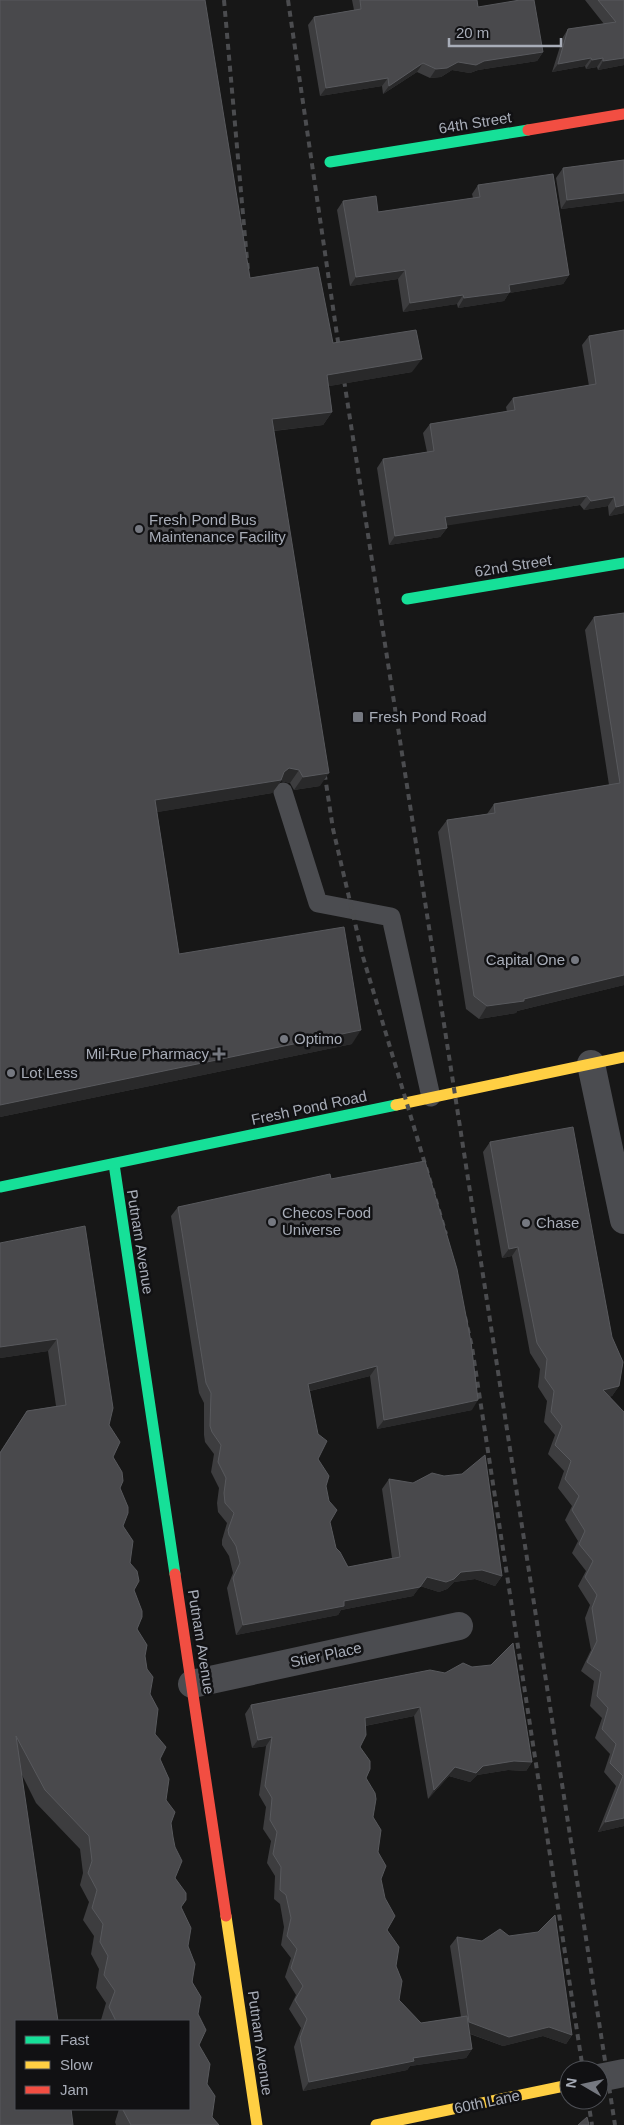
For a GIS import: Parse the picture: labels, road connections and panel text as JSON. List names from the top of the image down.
{
  "streets": {
    "street": [
      "64th Street",
      "62nd Street",
      "Fresh Pond Road",
      "Putnam Avenue",
      "Stier Place",
      "60th Lane"
    ]
  },
  "crossings": [
    ["Fresh Pond Road", "Putnam Avenue"],
    ["Putnam Avenue", "Stier Place"]
  ],
  "places": {
    "other": [
      "Fresh Pond Bus Maintenance Facility",
      "Capital One",
      "Optimo",
      "Lot Less",
      "Checos Food Universe",
      "Chase"
    ],
    "transit": ["Fresh Pond Road"],
    "health": ["Mil-Rue Pharmacy"]
  },
  "legend": ["Fast", "Slow", "Jam"],
  "scale_bar": "20 m",
  "north": "left"
}
